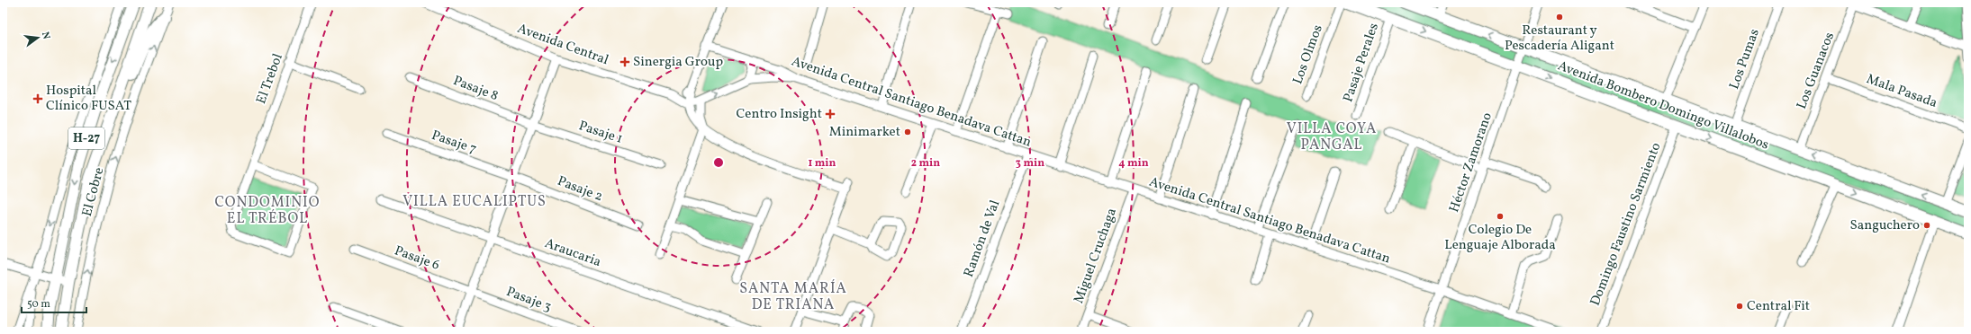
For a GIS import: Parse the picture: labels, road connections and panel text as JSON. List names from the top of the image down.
{
  "streets": {
    "main road": ["Avenida Bombero Domingo Villalobos", "H-27"],
    "street": [
      "Avenida Central",
      "Los Olmos",
      "Los Pumas",
      "Pasaje Perales",
      "Los Guanacos",
      "El Trebol",
      "Pasaje 8",
      "Mala Pasada",
      "Avenida Central Santiago Benadava Cattan",
      "Pasaje 1",
      "Pasaje 7",
      "Héctor Zamorano",
      "Pasaje 2",
      "El Cobre",
      "Domingo Faustino Sarmiento",
      "Ramón de Val",
      "Araucaria",
      "Miguel Cruchaga",
      "Pasaje 6",
      "Pasaje 3"
    ]
  },
  "crossings": [
    ["Los Pumas", "Avenida Bombero Domingo Villalobos"],
    ["Pasaje Perales", "Avenida Bombero Domingo Villalobos"],
    ["Los Guanacos", "Mala Pasada"],
    ["Los Guanacos", "Avenida Bombero Domingo Villalobos"],
    ["Pasaje 8", "Pasaje 1"],
    ["Avenida Central Santiago Benadava Cattan", "Héctor Zamorano"],
    ["Avenida Central Santiago Benadava Cattan", "Ramón de Val"],
    ["Avenida Central Santiago Benadava Cattan", "Miguel Cruchaga"],
    ["Avenida Bombero Domingo Villalobos", "Héctor Zamorano"],
    ["Avenida Bombero Domingo Villalobos", "Domingo Faustino Sarmiento"],
    ["Pasaje 7", "Pasaje 2"],
    ["Pasaje 6", "Pasaje 3"]
  ],
  "districts": [
    "VILLA COYA PANGAL",
    "VILLA EUCALIPTUS",
    "CONDOMINIO EL TRÉBOL",
    "SANTA MARÍA DE TRIANA"
  ],
  "places": {
    "other": [
      "Restaurant y Pescadería Aligant",
      "Minimarket",
      "Colegio De Lenguaje Alborada",
      "Sanguchero",
      "Central Fit"
    ],
    "health": ["Sinergia Group", "Hospital Clínico FUSAT", "Centro Insight"]
  },
  "scale_bar": "50 m",
  "north": "right",
  "rings": [
    "1 min",
    "2 min",
    "3 min",
    "4 min"
  ]
}
